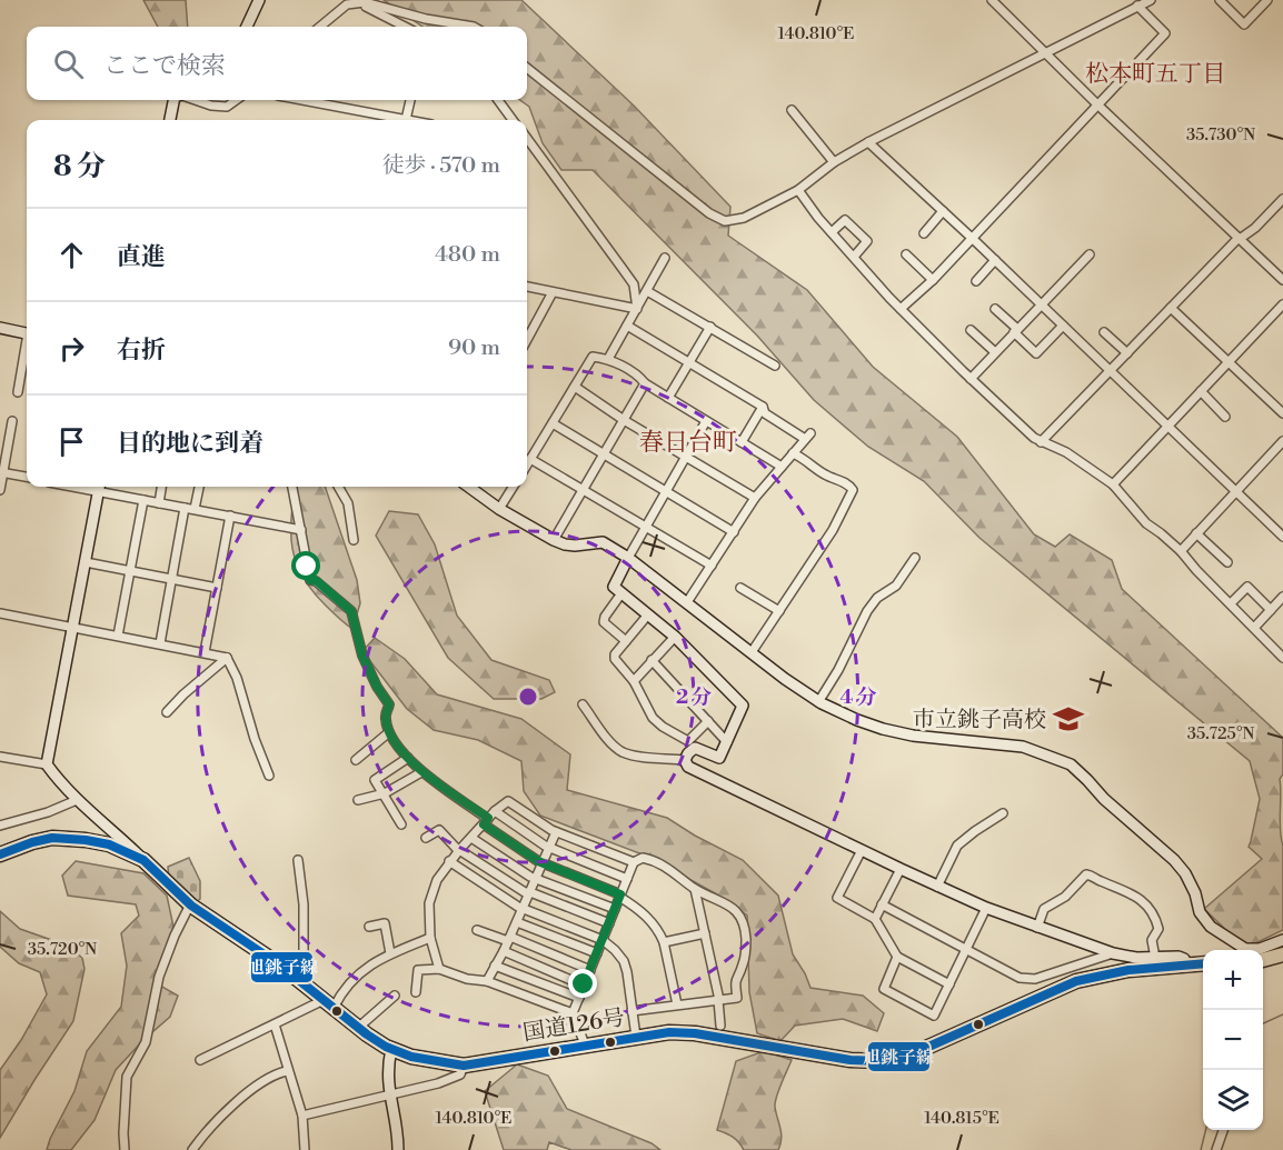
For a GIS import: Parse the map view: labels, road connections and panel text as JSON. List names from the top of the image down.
{
  "streets": {
    "highway": ["国道126号"]
  },
  "districts": ["松本町五丁目", "春日台町"],
  "places": {
    "school or university": ["市立銚子高校"]
  },
  "lines": ["transit line 旭銚子線"],
  "page": {
    "search": "ここで検索",
    "heading": ["8 分", "徒歩 · 570 m"],
    "list": [
      ["直進", "480 m"],
      ["右折", "90 m"],
      "目的地に到着"
    ],
    "map_buttons": ["+", "−"]
  },
  "coordinates": [
    "140.810°E",
    "35.730°N",
    "35.725°N",
    "35.720°N",
    "140.815°E"
  ],
  "rings": ["2 分", "4 分"]
}
